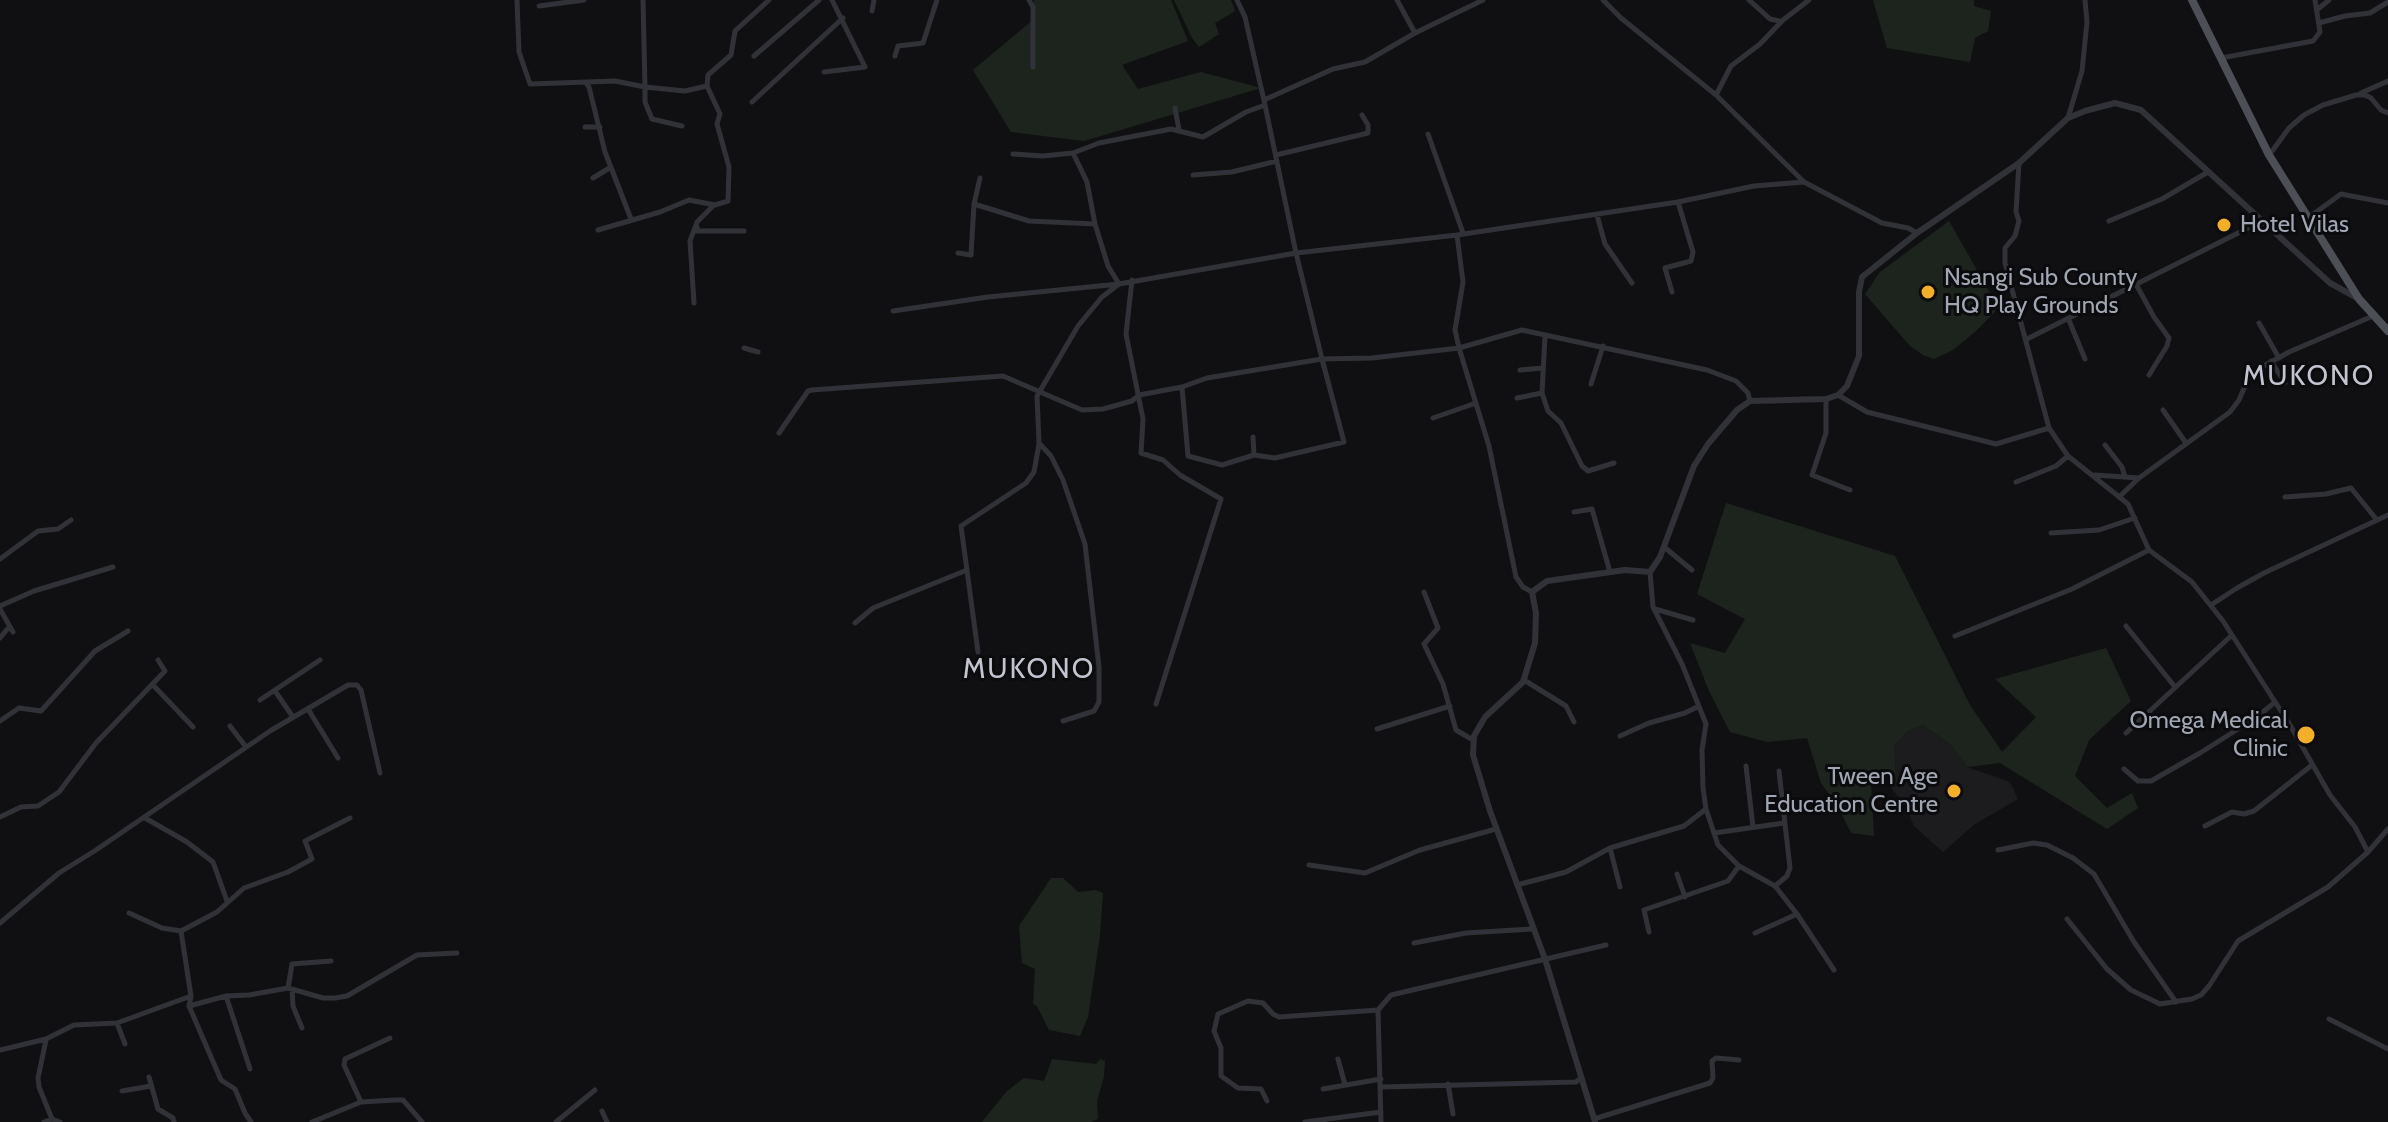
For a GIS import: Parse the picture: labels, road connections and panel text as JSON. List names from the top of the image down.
{
  "districts": ["MUKONO", "MUKONO"],
  "places": [
    "Hotel Vilas",
    "Nsangi Sub County HQ Play Grounds",
    "Omega Medical Clinic",
    "Tween Age Education Centre"
  ]
}
